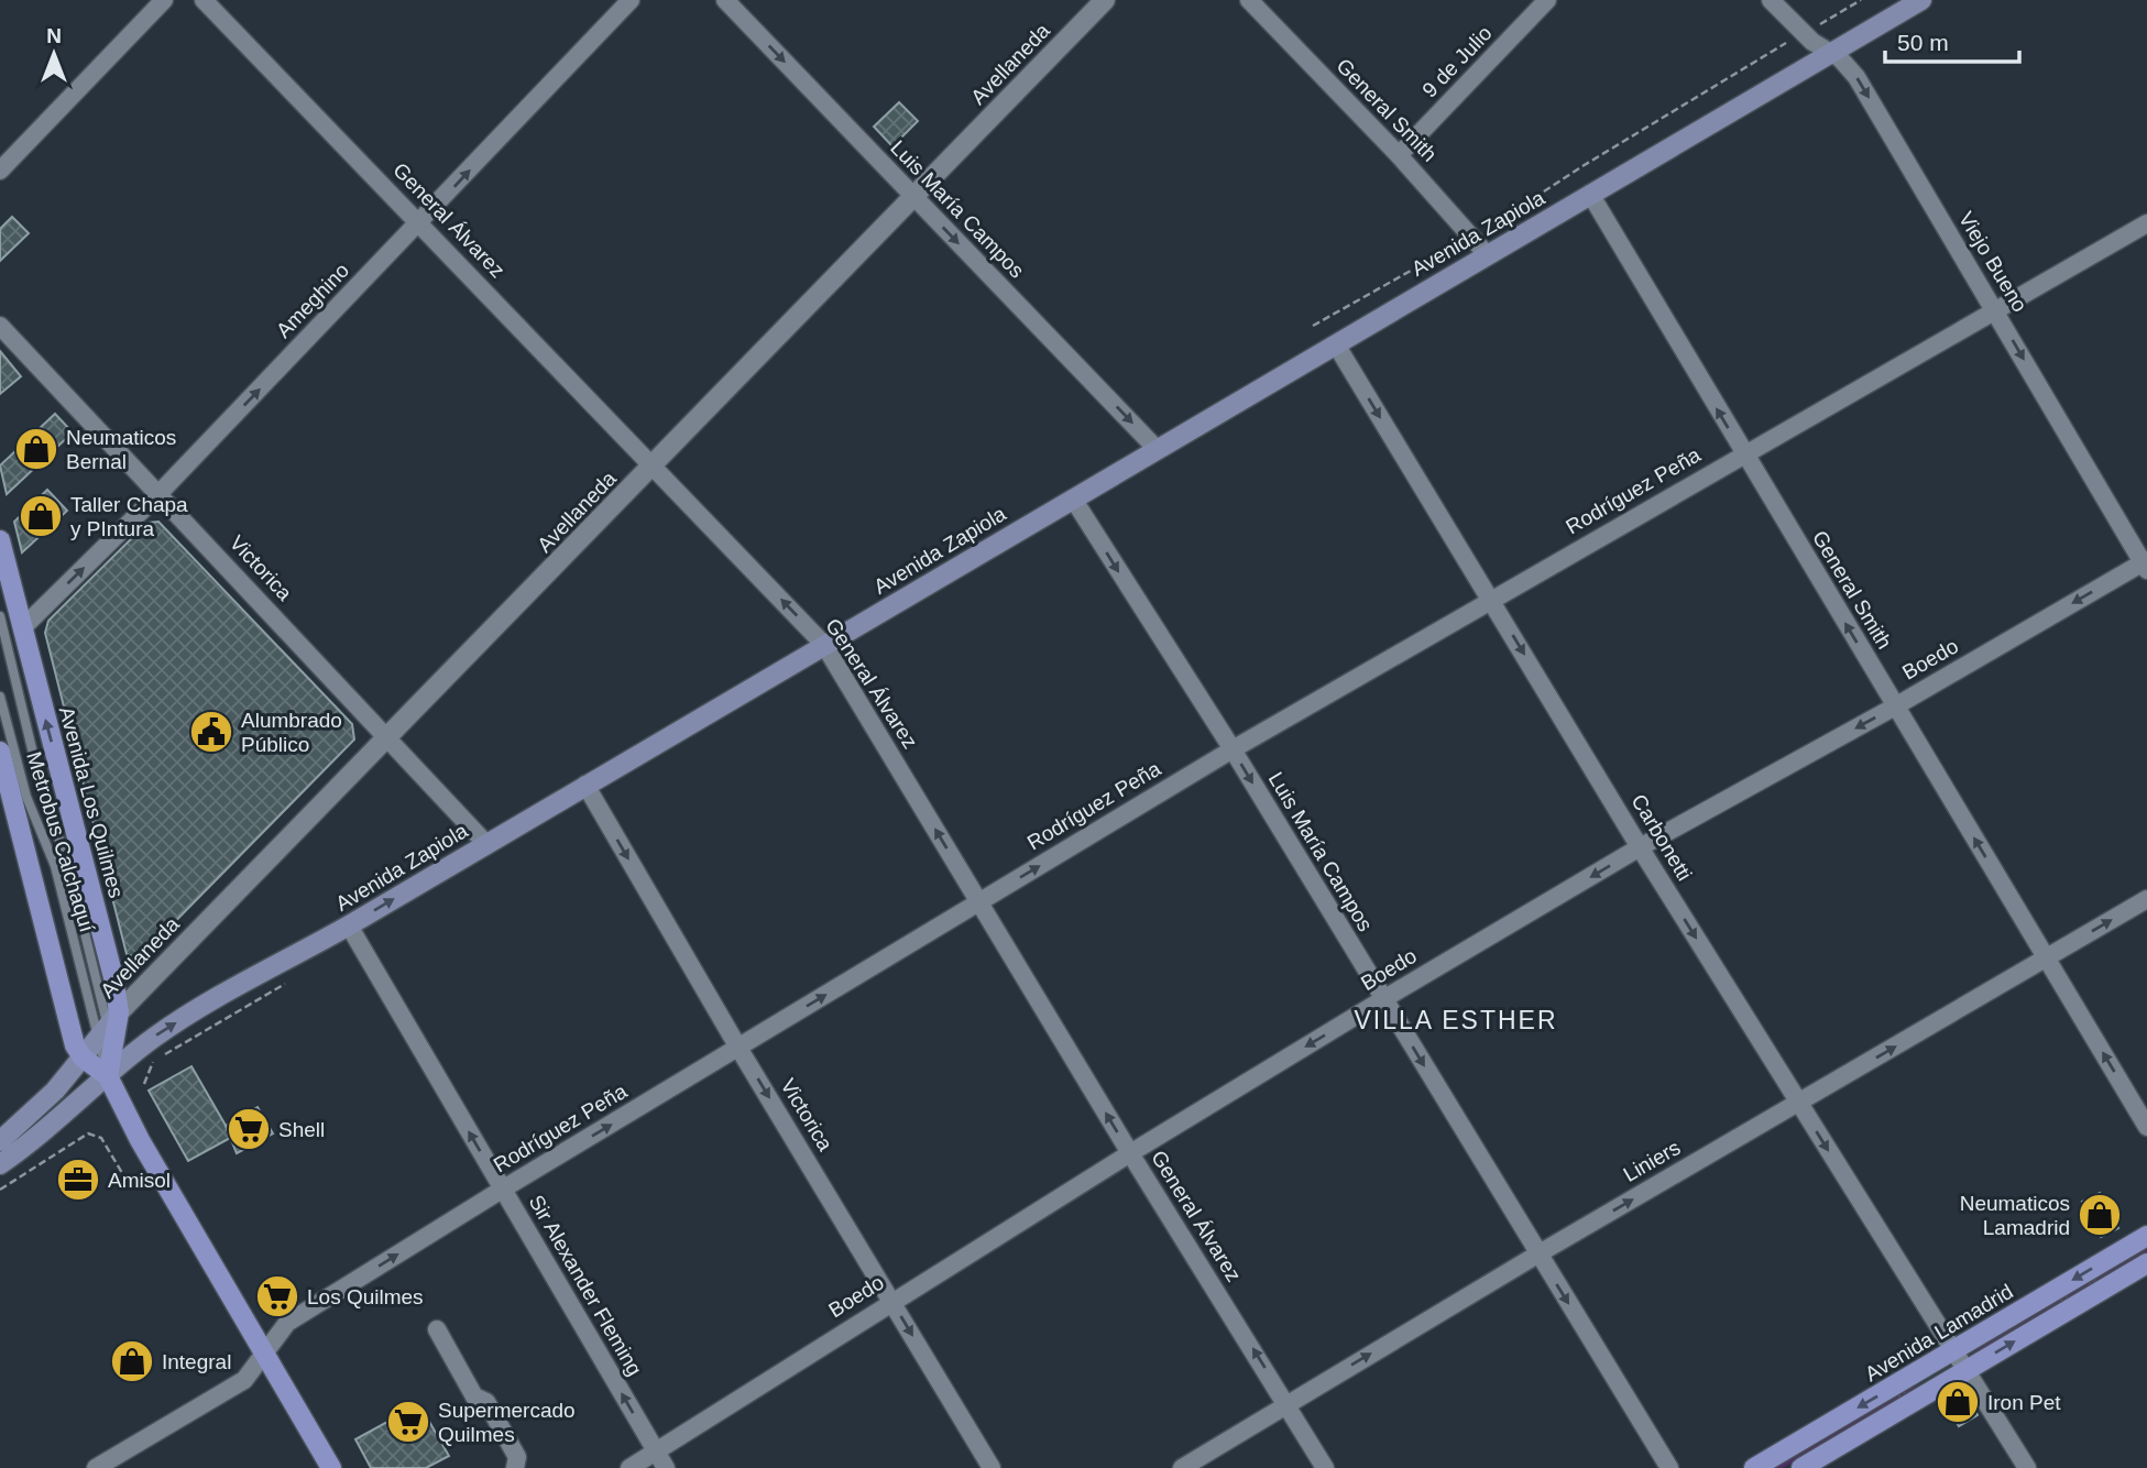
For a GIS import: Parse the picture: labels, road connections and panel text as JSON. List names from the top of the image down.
{
  "streets": {
    "main road": [
      "Avellaneda",
      "Avenida Zapiola",
      "Avenida Los Quilmes",
      "Avenida Lamadrid"
    ],
    "street": [
      "9 de Julio",
      "General Smith",
      "Luis María Campos",
      "General Álvarez",
      "Viejo Bueno",
      "Ameghino",
      "Rodríguez Peña",
      "Victorica",
      "Boedo",
      "Carbonetti",
      "Liniers",
      "Sir Alexander Fleming"
    ],
    "lane": ["Metrobus Calchaquí"]
  },
  "crossings": [
    ["9 de Julio", "General Smith"],
    ["Avellaneda", "Luis María Campos"],
    ["Avellaneda", "General Álvarez"],
    ["Avellaneda", "Victorica"],
    ["Avellaneda", "Avenida Los Quilmes"],
    ["Avellaneda", "Metrobus Calchaquí"],
    ["General Smith", "Avenida Zapiola"],
    ["General Smith", "Rodríguez Peña"],
    ["General Smith", "Boedo"],
    ["General Smith", "Liniers"],
    ["Luis María Campos", "Avenida Zapiola"],
    ["Luis María Campos", "Rodríguez Peña"],
    ["Luis María Campos", "Boedo"],
    ["Luis María Campos", "Liniers"],
    ["General Álvarez", "Avenida Zapiola"],
    ["General Álvarez", "Ameghino"],
    ["General Álvarez", "Rodríguez Peña"],
    ["General Álvarez", "Boedo"],
    ["General Álvarez", "Liniers"],
    ["Avenida Zapiola", "Viejo Bueno"],
    ["Avenida Zapiola", "Victorica"],
    ["Avenida Zapiola", "Avenida Los Quilmes"],
    ["Avenida Zapiola", "Carbonetti"],
    ["Avenida Zapiola", "Metrobus Calchaquí"],
    ["Avenida Zapiola", "Sir Alexander Fleming"],
    ["Viejo Bueno", "Rodríguez Peña"],
    ["Viejo Bueno", "Boedo"],
    ["Ameghino", "Victorica"],
    ["Ameghino", "Avenida Los Quilmes"],
    ["Rodríguez Peña", "Victorica"],
    ["Rodríguez Peña", "Carbonetti"],
    ["Rodríguez Peña", "Sir Alexander Fleming"],
    ["Victorica", "Boedo"],
    ["Boedo", "Carbonetti"],
    ["Boedo", "Sir Alexander Fleming"],
    ["Avenida Los Quilmes", "Metrobus Calchaquí"],
    ["Carbonetti", "Liniers"],
    ["Carbonetti", "Avenida Lamadrid"]
  ],
  "one_way": [
    "General Smith",
    "Luis María Campos",
    "General Álvarez",
    "Viejo Bueno",
    "Ameghino",
    "Rodríguez Peña",
    "Victorica",
    "Boedo",
    "Carbonetti",
    "Liniers",
    "Sir Alexander Fleming"
  ],
  "districts": ["VILLA ESTHER"],
  "places": {
    "shop": [
      "Neumaticos Bernal",
      "Taller Chapa y PIntura",
      "Neumaticos Lamadrid",
      "Integral",
      "Iron Pet"
    ],
    "public building": ["Alumbrado Público"],
    "supermarket": ["Shell", "Los Quilmes", "Supermercado Quilmes"],
    "office": ["Amisol"]
  },
  "scale_bar": "50 m",
  "north": "top"
}
